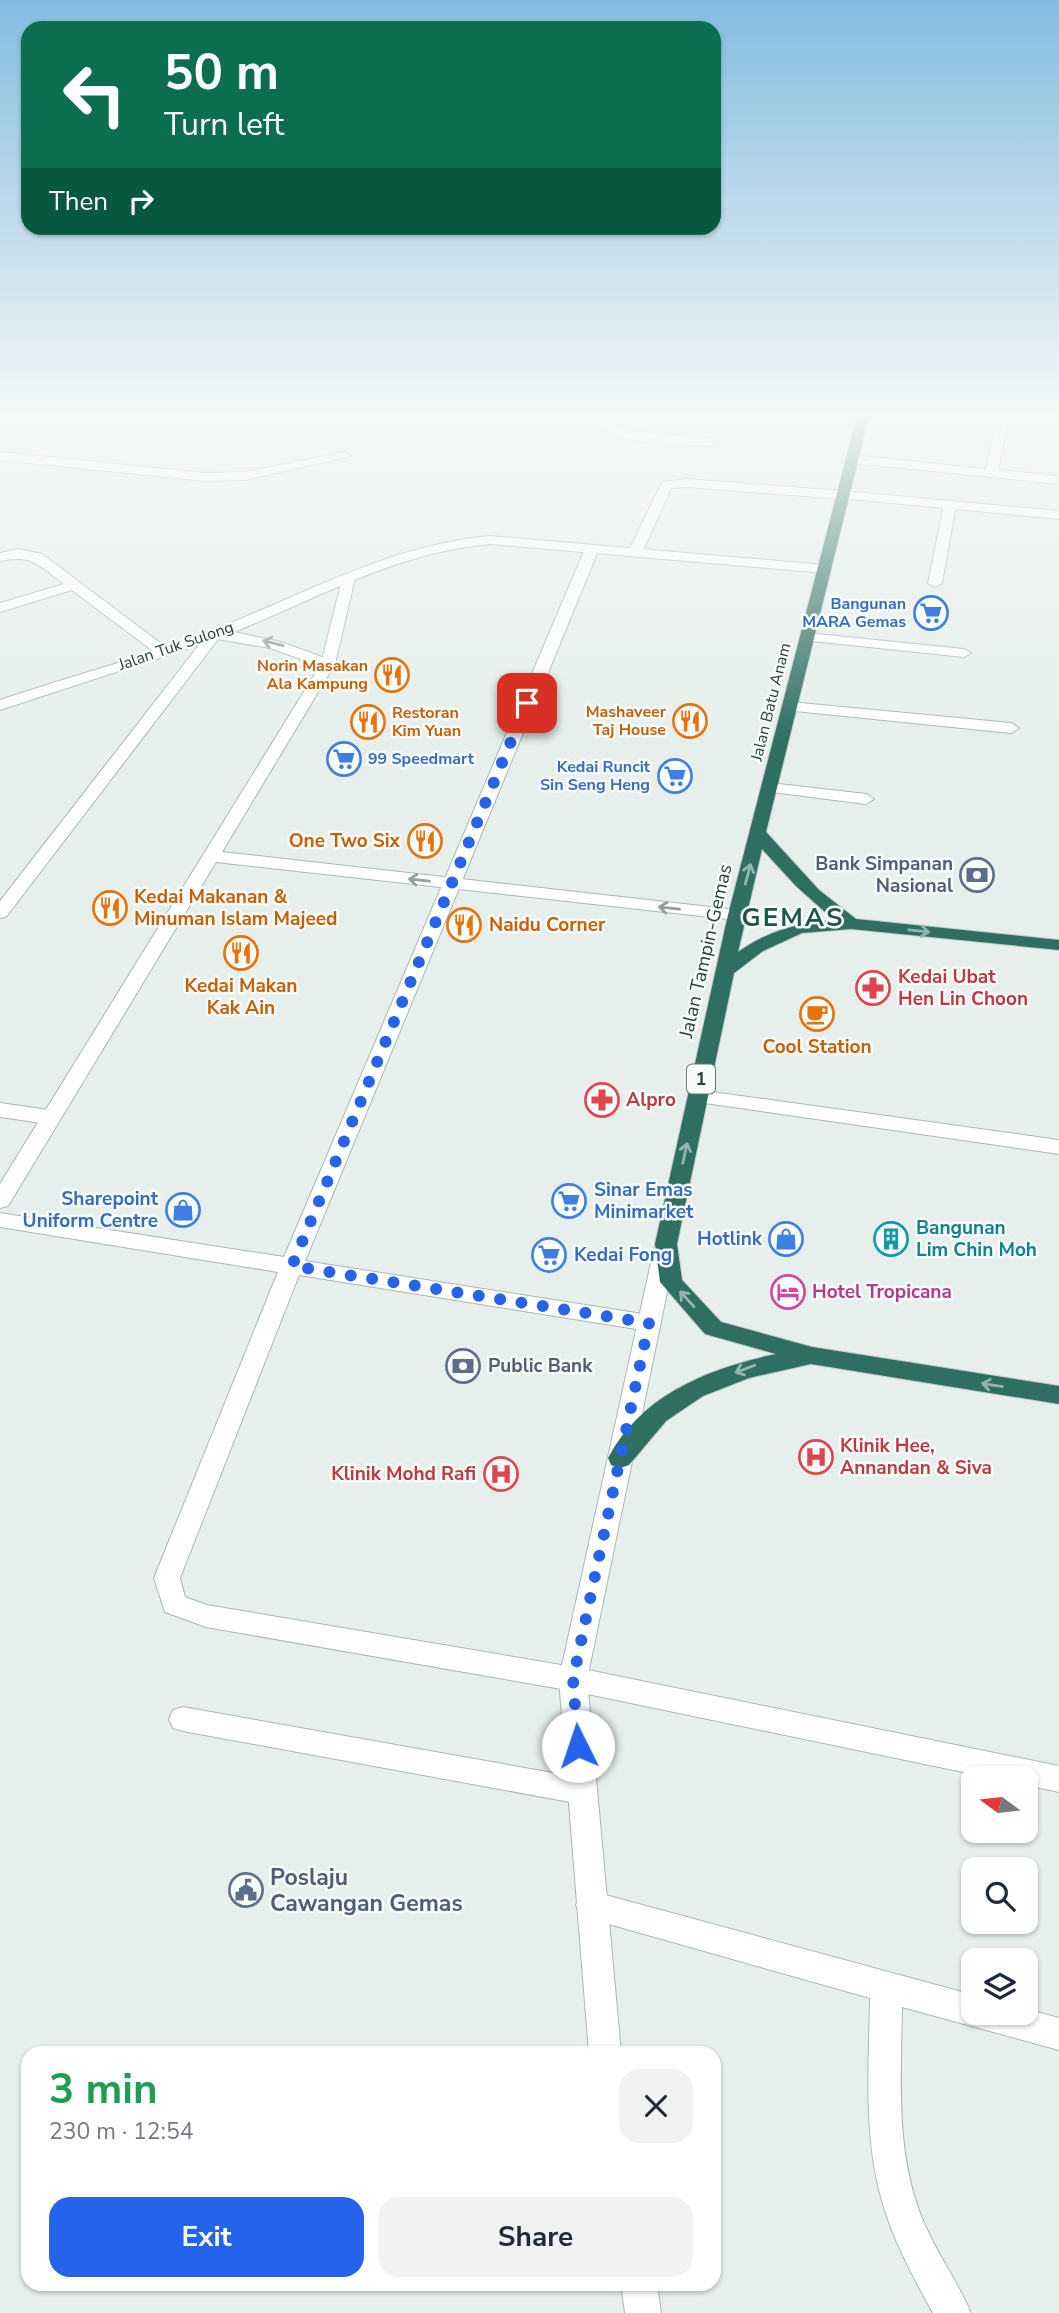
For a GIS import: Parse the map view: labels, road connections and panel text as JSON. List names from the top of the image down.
{
  "streets": {
    "highway": ["Jalan Batu Anam", "Jalan Tampin-Gemas", "1"],
    "street": ["Jalan Tuk Sulong"]
  },
  "crossings": [
    ["Jalan Tuk Sulong", "Jalan Batu Anam"],
    ["Jalan Batu Anam", "Jalan Tampin-Gemas"],
    ["Jalan Tampin-Gemas", "1"]
  ],
  "one_way": ["Jalan Tampin-Gemas"],
  "districts": ["GEMAS"],
  "places": {
    "supermarket": [
      "Bangunan MARA Gemas",
      "99 Speedmart",
      "Kedai Runcit Sin Seng Heng",
      "Sinar Emas Minimarket",
      "Kedai Fong"
    ],
    "restaurant": [
      "Norin Masakan Ala Kampung",
      "Mashaveer Taj House",
      "Restoran Kim Yuan",
      "One Two Six",
      "Kedai Makanan & Minuman Islam Majeed",
      "Naidu Corner",
      "Kedai Makan Kak Ain"
    ],
    "bank": ["Bank Simpanan Nasional", "Public Bank"],
    "pharmacy": ["Kedai Ubat Hen Lin Choon", "Alpro"],
    "cafe": ["Cool Station"],
    "shop": ["Sharepoint Uniform Centre", "Hotlink"],
    "building": ["Bangunan Lim Chin Moh"],
    "hotel": ["Hotel Tropicana"],
    "hospital": ["Klinik Hee, Annandan & Siva", "Klinik Mohd Rafi"],
    "public building": ["Poslaju Cawangan Gemas"]
  },
  "north": "left",
  "page": {
    "turn": ["50 m", "Turn left"],
    "then": "Then",
    "heading": ["3 min", "230 m · 12:54"],
    "buttons": ["Exit", "Share"]
  }
}
